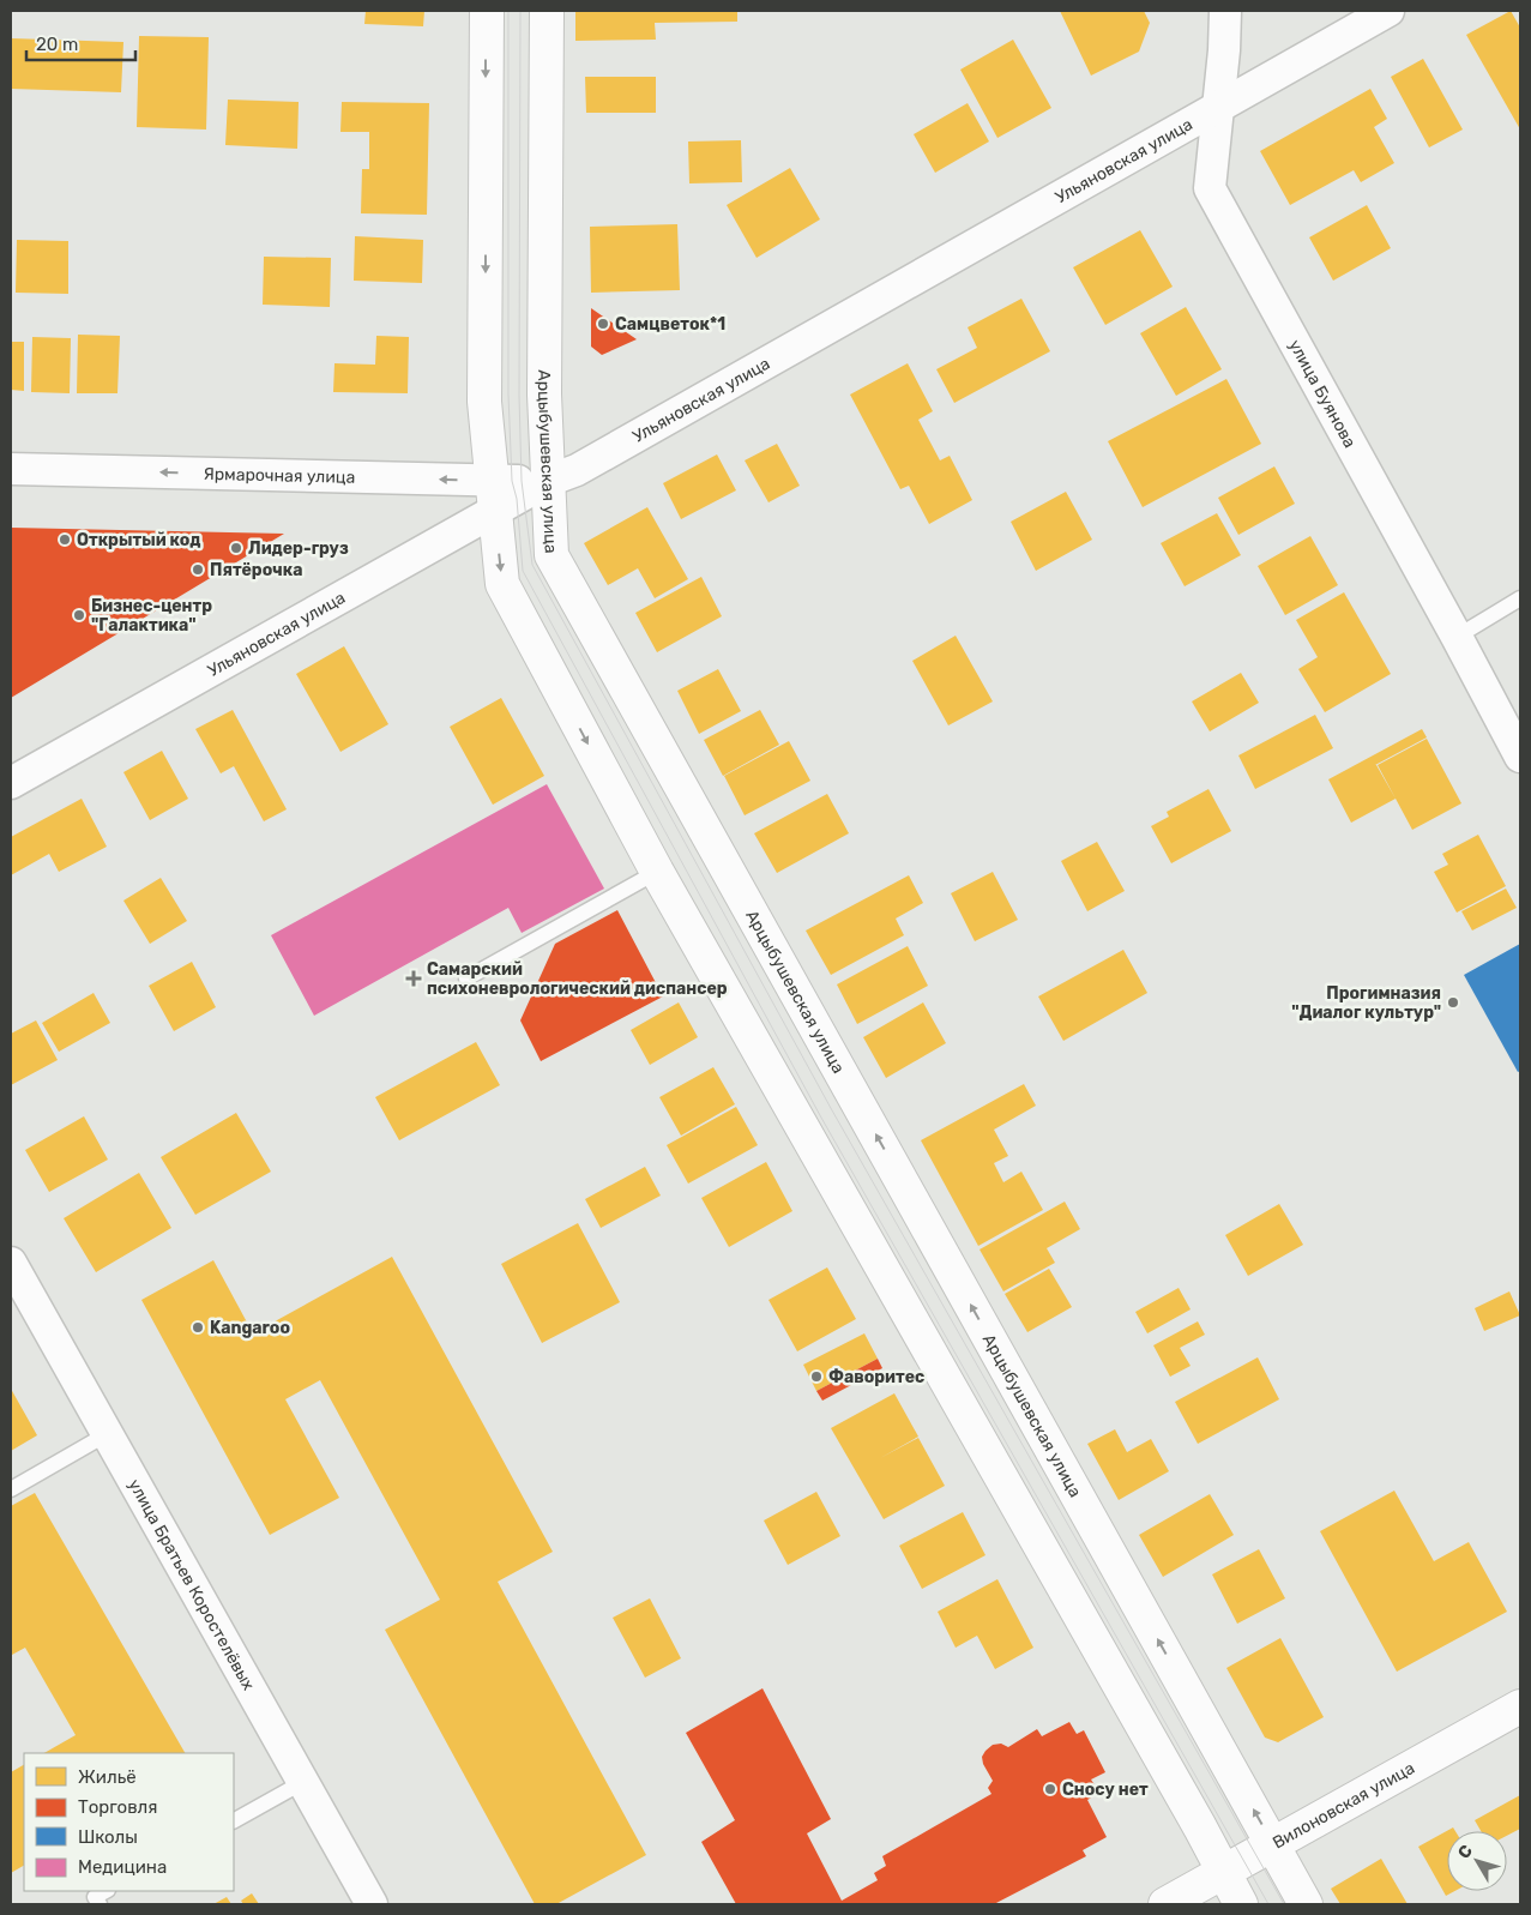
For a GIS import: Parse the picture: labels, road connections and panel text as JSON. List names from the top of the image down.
{
  "streets": {
    "main road": ["Арцыбушевская улица", "Вилоновская улица"],
    "street": [
      "Ульяновская улица",
      "улица Буянова",
      "Ярмарочная улица",
      "улица Братьев Коростелёвых"
    ]
  },
  "crossings": [
    ["Ульяновская улица", "улица Буянова"],
    ["Ульяновская улица", "Арцыбушевская улица"],
    ["Ульяновская улица", "Ярмарочная улица"],
    ["Арцыбушевская улица", "Ярмарочная улица"],
    ["Арцыбушевская улица", "Вилоновская улица"]
  ],
  "one_way": ["Ярмарочная улица"],
  "places": {
    "other": [
      "Самцветок*1",
      "Открытый код",
      "Лидер-груз",
      "Пятёрочка",
      "Бизнес-центр \"Галактика\"",
      "Прогимназия \"Диалог культур\"",
      "Kangaroo",
      "Фаворитес",
      "Сносу нет"
    ],
    "health": ["Самарский психоневрологический диспансер"]
  },
  "legend": [
    "Жильё",
    "Торговля",
    "Школы",
    "Медицина"
  ],
  "scale_bar": "20 m",
  "north": "top left"
}
